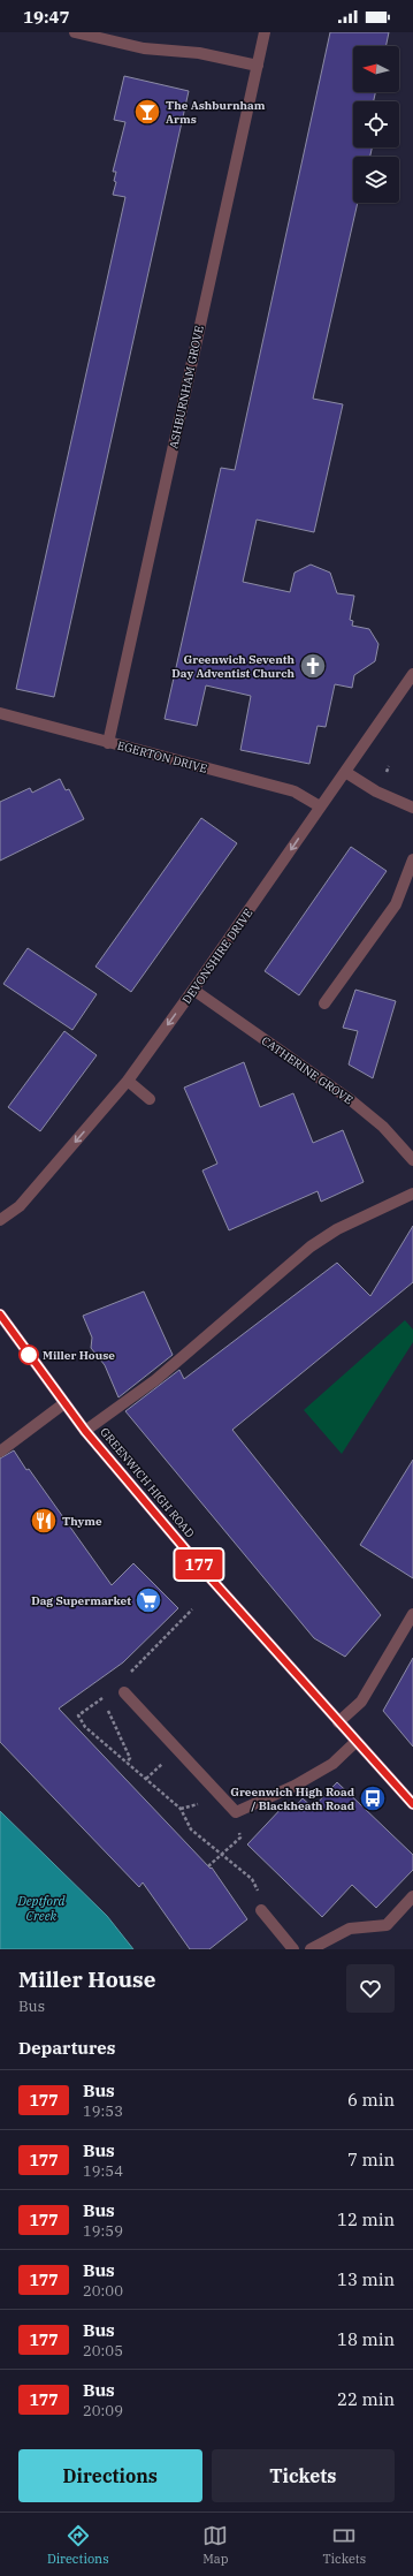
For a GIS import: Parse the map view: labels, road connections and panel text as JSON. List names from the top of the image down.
{
  "streets": {
    "main road": ["GREENWICH HIGH ROAD"],
    "street": [
      "ASHBURNHAM GROVE",
      "EGERTON DRIVE",
      "DEVONSHIRE DRIVE",
      "CATHERINE GROVE"
    ]
  },
  "crossings": [
    ["ASHBURNHAM GROVE", "EGERTON DRIVE"],
    ["EGERTON DRIVE", "DEVONSHIRE DRIVE"],
    ["DEVONSHIRE DRIVE", "CATHERINE GROVE"]
  ],
  "one_way": ["DEVONSHIRE DRIVE"],
  "water": ["Deptford Creek"],
  "places": {
    "bar": ["The Ashburnham Arms"],
    "church": ["Greenwich Seventh Day Adventist Church"],
    "other": ["Miller House"],
    "restaurant": ["Thyme"],
    "supermarket": ["Dag Supermarket"],
    "bus stop": ["Greenwich High Road / Blackheath Road"]
  },
  "lines": ["bus line 177"],
  "north": "left",
  "page": {
    "status": "19:47",
    "on_map": "177",
    "heading": [
      ["Miller House", "Bus"],
      "Departures"
    ],
    "list": [
      {
        "mark": "177",
        "name": "Bus",
        "note": "19:53",
        "value": "6 min"
      },
      {
        "mark": "177",
        "name": "Bus",
        "note": "19:54",
        "value": "7 min"
      },
      {
        "mark": "177",
        "name": "Bus",
        "note": "19:59",
        "value": "12 min"
      },
      {
        "mark": "177",
        "name": "Bus",
        "note": "20:00",
        "value": "13 min"
      },
      {
        "mark": "177",
        "name": "Bus",
        "note": "20:05",
        "value": "18 min"
      },
      {
        "mark": "177",
        "name": "Bus",
        "note": "20:09",
        "value": "22 min"
      }
    ],
    "buttons": ["Directions", "Tickets"],
    "tabs": ["Directions", "Map", "Tickets"]
  }
}
